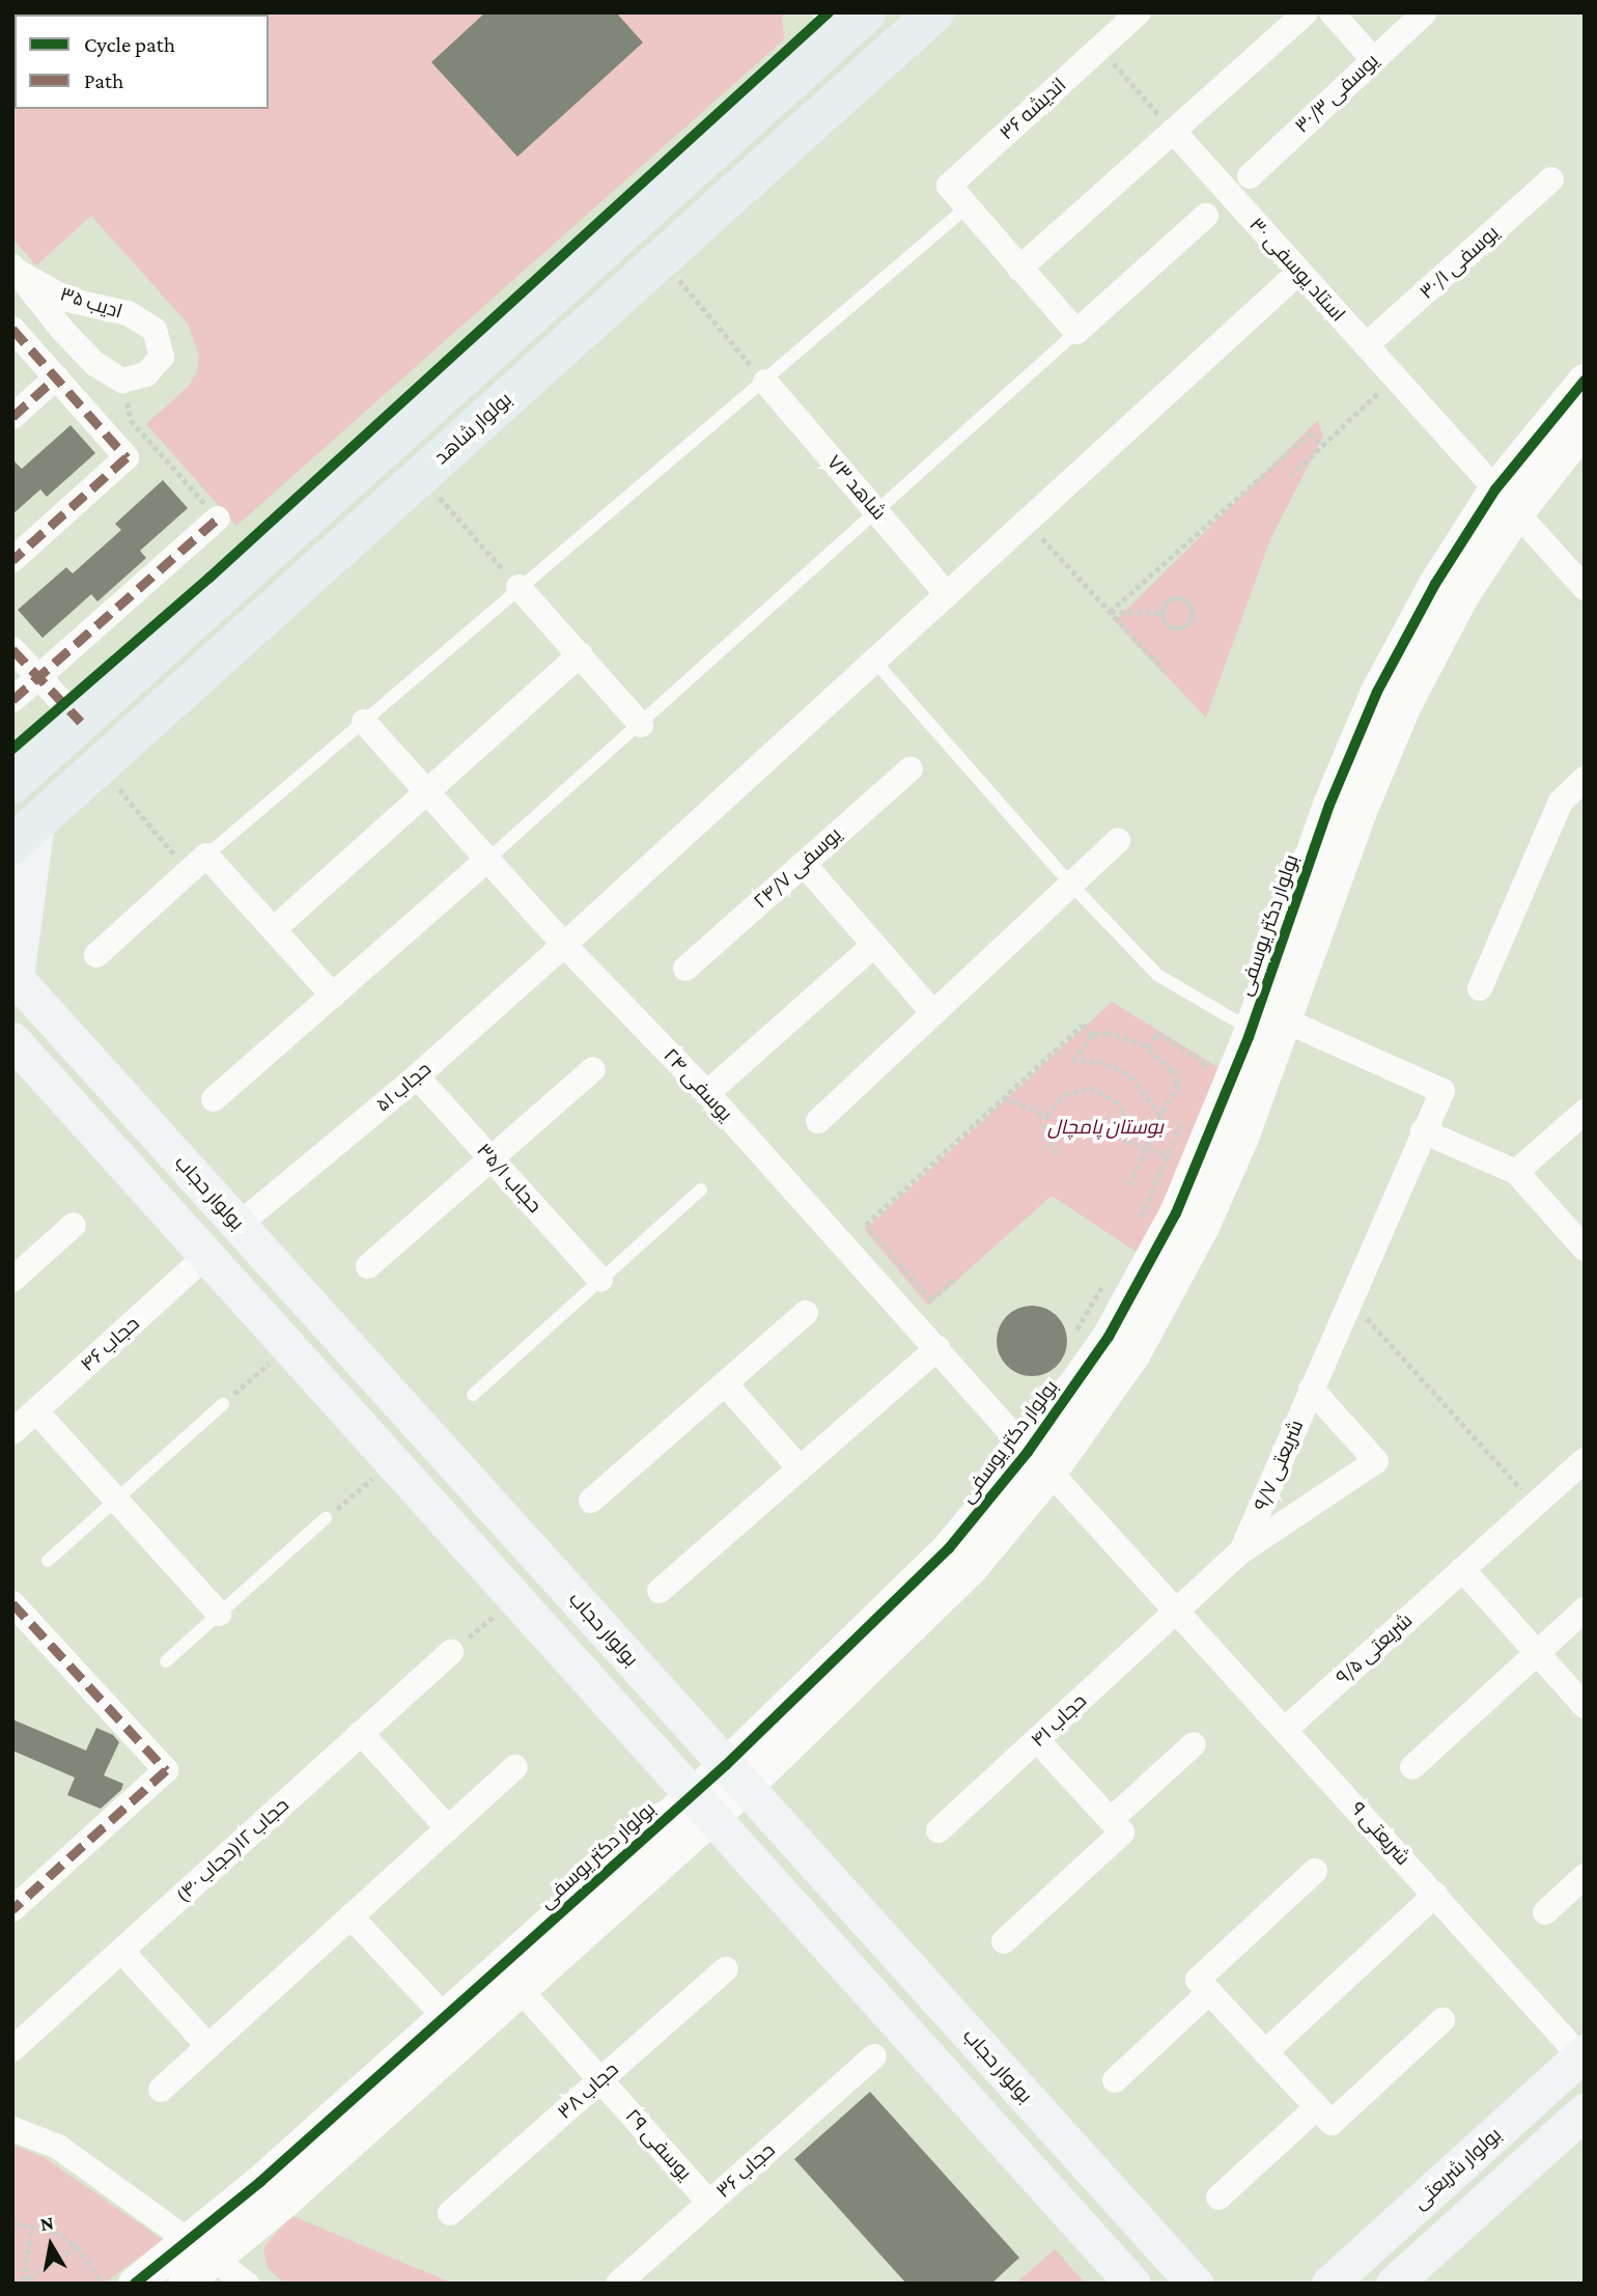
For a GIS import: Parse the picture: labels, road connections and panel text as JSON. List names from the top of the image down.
{
  "streets": {
    "main road": ["بولوار شاهد", "بولوار حجاب", "بولوار شریعتی"],
    "street": [
      "یوسفی ۳۰/۳",
      "اندیشه ۳۶",
      "یوسفی ۳۰/۱",
      "استاد یوسفی ۳۰",
      "ادیب ۳۵",
      "شاهد ۷۳",
      "یوسفی ۲۴/۷",
      "بولوار دکتر یوسفی",
      "یوسفی ۲۴",
      "حجاب ۵۱",
      "حجاب ۳۵/۱",
      "حجاب ۴۶",
      "شریعتی ۹/۷",
      "شریعتی ۹/۵",
      "حجاب ۴۱",
      "شریعتی ۹",
      "حجاب ۱۲(حجاب ۴۰)",
      "حجاب ۳۸",
      "یوسفی ۲۹",
      "حجاب ۳۶"
    ]
  },
  "crossings": [
    ["یوسفی ۳۰/۱", "استاد یوسفی ۳۰"],
    ["استاد یوسفی ۳۰", "بولوار دکتر یوسفی"],
    ["استاد یوسفی ۳۰", "حجاب ۵۱"],
    ["شاهد ۷۳", "حجاب ۵۱"],
    ["بولوار دکتر یوسفی", "یوسفی ۲۴"],
    ["بولوار دکتر یوسفی", "بولوار حجاب"],
    ["بولوار دکتر یوسفی", "شریعتی ۹/۷"],
    ["بولوار دکتر یوسفی", "یوسفی ۲۹"],
    ["یوسفی ۲۴", "حجاب ۵۱"],
    ["یوسفی ۲۴", "شریعتی ۹/۷"],
    ["یوسفی ۲۴", "حجاب ۴۱"],
    ["یوسفی ۲۴", "شریعتی ۹"],
    ["حجاب ۵۱", "حجاب ۳۵/۱"],
    ["حجاب ۵۱", "بولوار حجاب"],
    ["شریعتی ۹/۷", "حجاب ۴۱"],
    ["شریعتی ۹/۷", "شریعتی ۹"],
    ["شریعتی ۹/۵", "شریعتی ۹"],
    ["حجاب ۴۱", "شریعتی ۹"],
    ["شریعتی ۹", "بولوار شریعتی"],
    ["حجاب ۳۸", "یوسفی ۲۹"],
    ["یوسفی ۲۹", "حجاب ۳۶"]
  ],
  "parks": ["بوستان پامچال"],
  "legend": ["Cycle path", "Path"],
  "north": "top"
}
